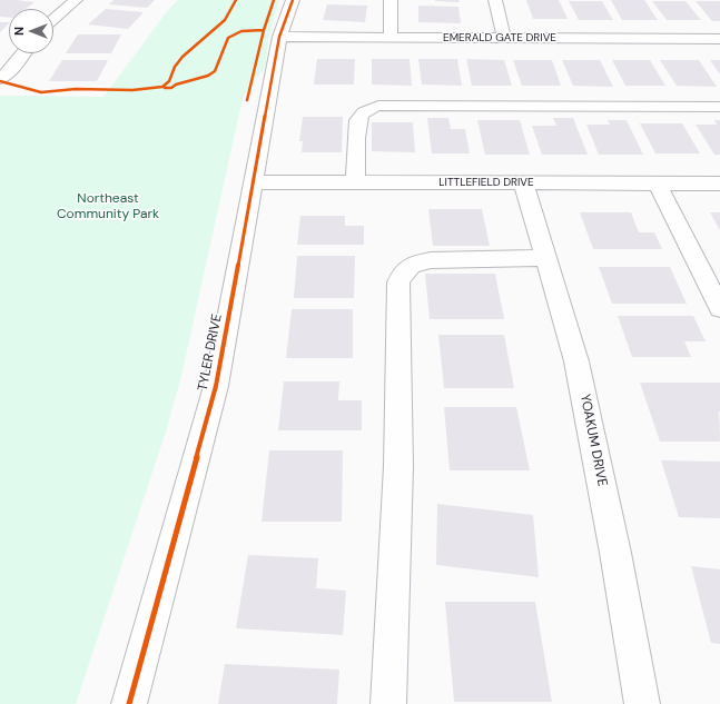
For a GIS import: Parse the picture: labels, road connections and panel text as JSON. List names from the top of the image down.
{
  "streets": {
    "street": [
      "EMERALD GATE DRIVE",
      "LITTLEFIELD DRIVE",
      "TYLER DRIVE",
      "YOAKUM DRIVE"
    ]
  },
  "crossings": [
    ["EMERALD GATE DRIVE", "TYLER DRIVE"],
    ["LITTLEFIELD DRIVE", "TYLER DRIVE"],
    ["LITTLEFIELD DRIVE", "YOAKUM DRIVE"]
  ],
  "parks": ["Northeast Community Park"],
  "north": "left"
}
